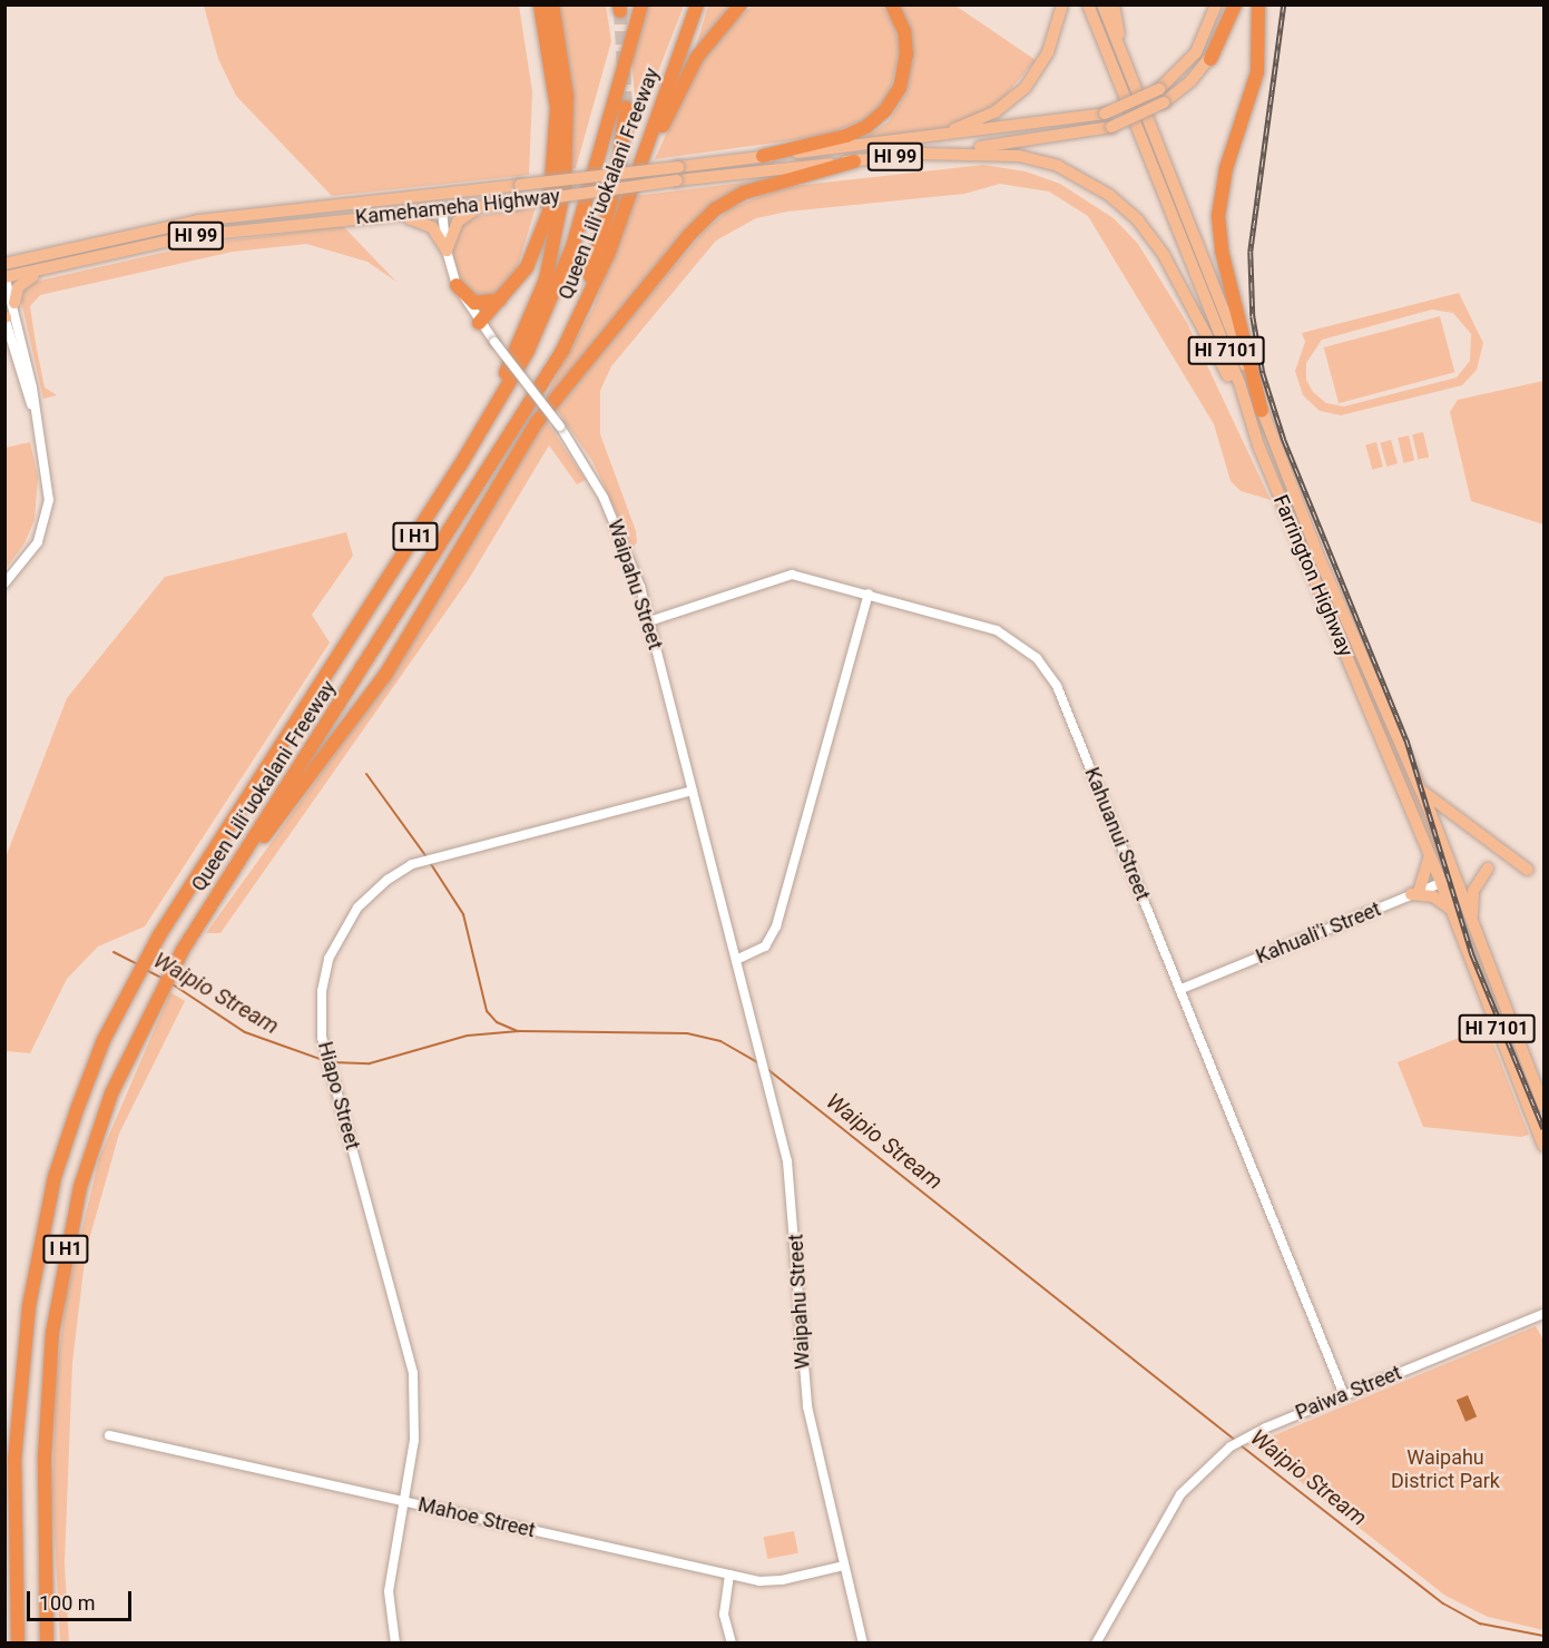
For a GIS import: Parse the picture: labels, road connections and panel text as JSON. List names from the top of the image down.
{
  "streets": {
    "highway": ["Queen Liliʻuokalani Freeway", "I H1"],
    "main road": [
      "HI 99",
      "Kamehameha Highway",
      "HI 7101",
      "Farrington Highway"
    ],
    "street": [
      "Waipahu Street",
      "Kahuanui Street",
      "Kahuali'i Street",
      "Hiapo Street",
      "Paiwa Street",
      "Mahoe Street"
    ]
  },
  "crossings": [
    ["HI 99", "Kamehameha Highway"],
    ["Kamehameha Highway", "Waipahu Street"],
    ["Farrington Highway", "Kahuali'i Street"],
    ["Waipahu Street", "Kahuanui Street"],
    ["Waipahu Street", "Hiapo Street"],
    ["Waipahu Street", "Mahoe Street"],
    ["Kahuanui Street", "Kahuali'i Street"],
    ["Kahuanui Street", "Paiwa Street"],
    ["Hiapo Street", "Mahoe Street"]
  ],
  "water": ["Waipio Stream"],
  "parks": ["Waipahu District Park"],
  "scale_bar": "100 m"
}
